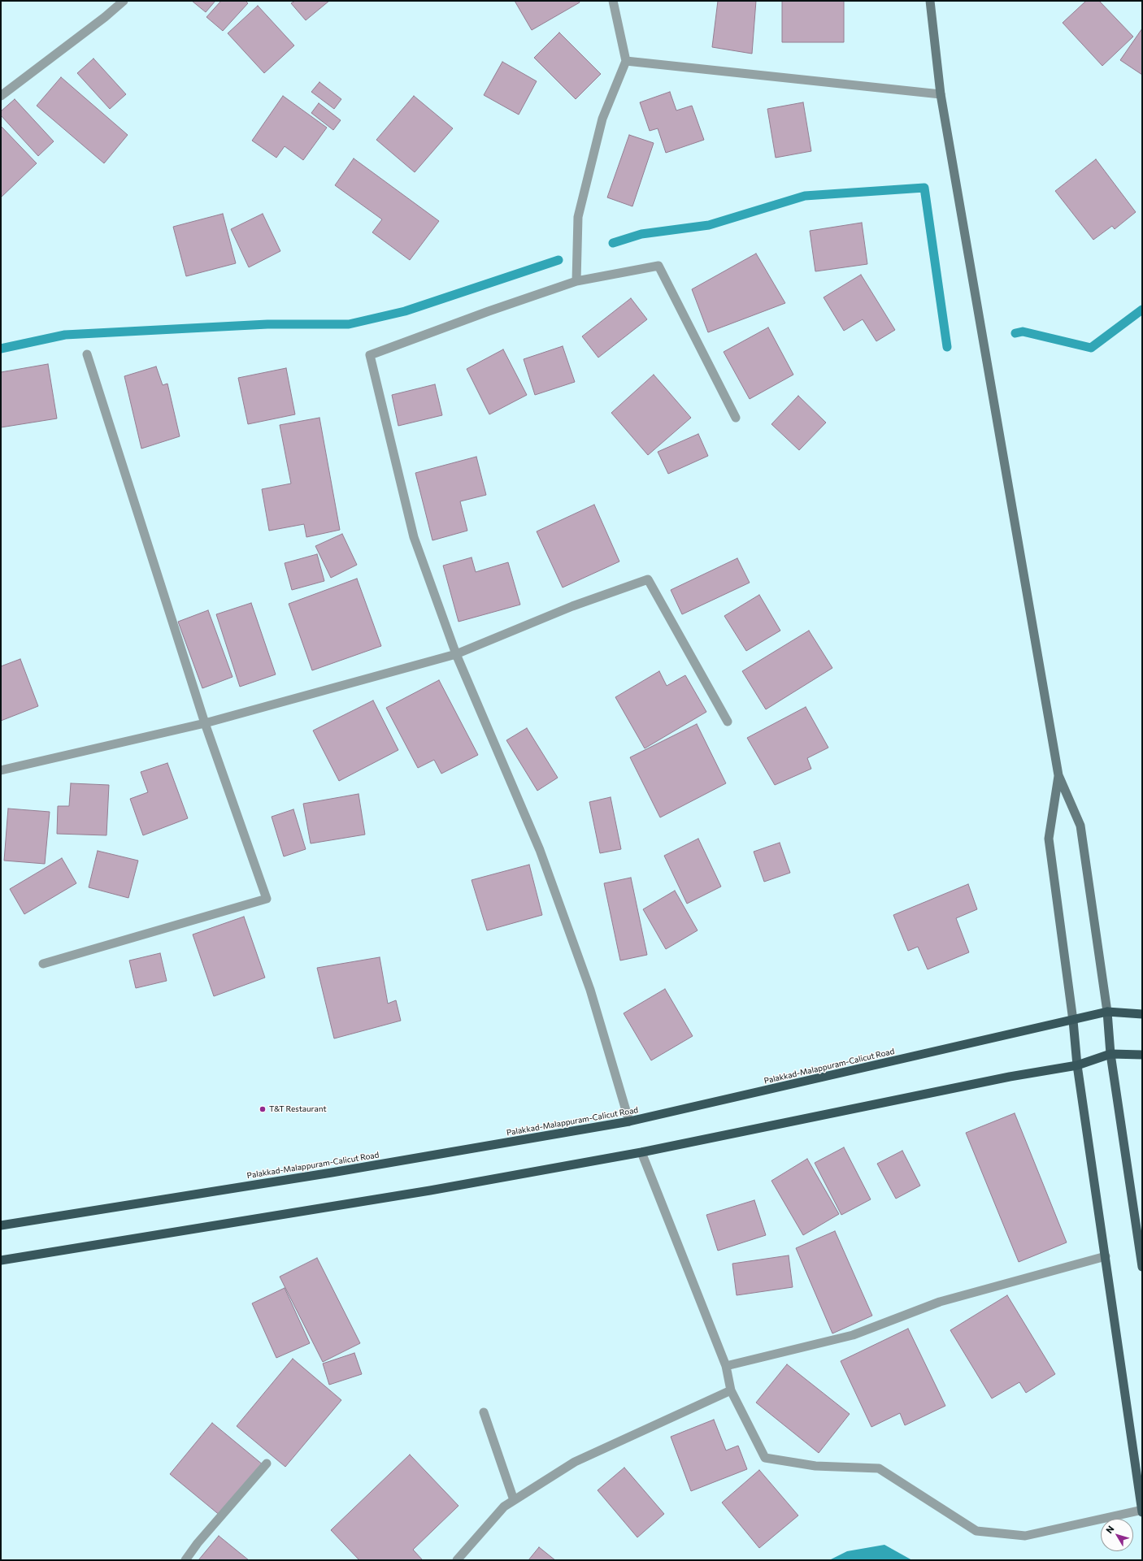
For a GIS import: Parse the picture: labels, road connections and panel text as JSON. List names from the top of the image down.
{
  "streets": {
    "highway": ["Palakkad-Malappuram-Calicut Road"]
  },
  "places": ["T&T Restaurant"],
  "north": "top left"
}
